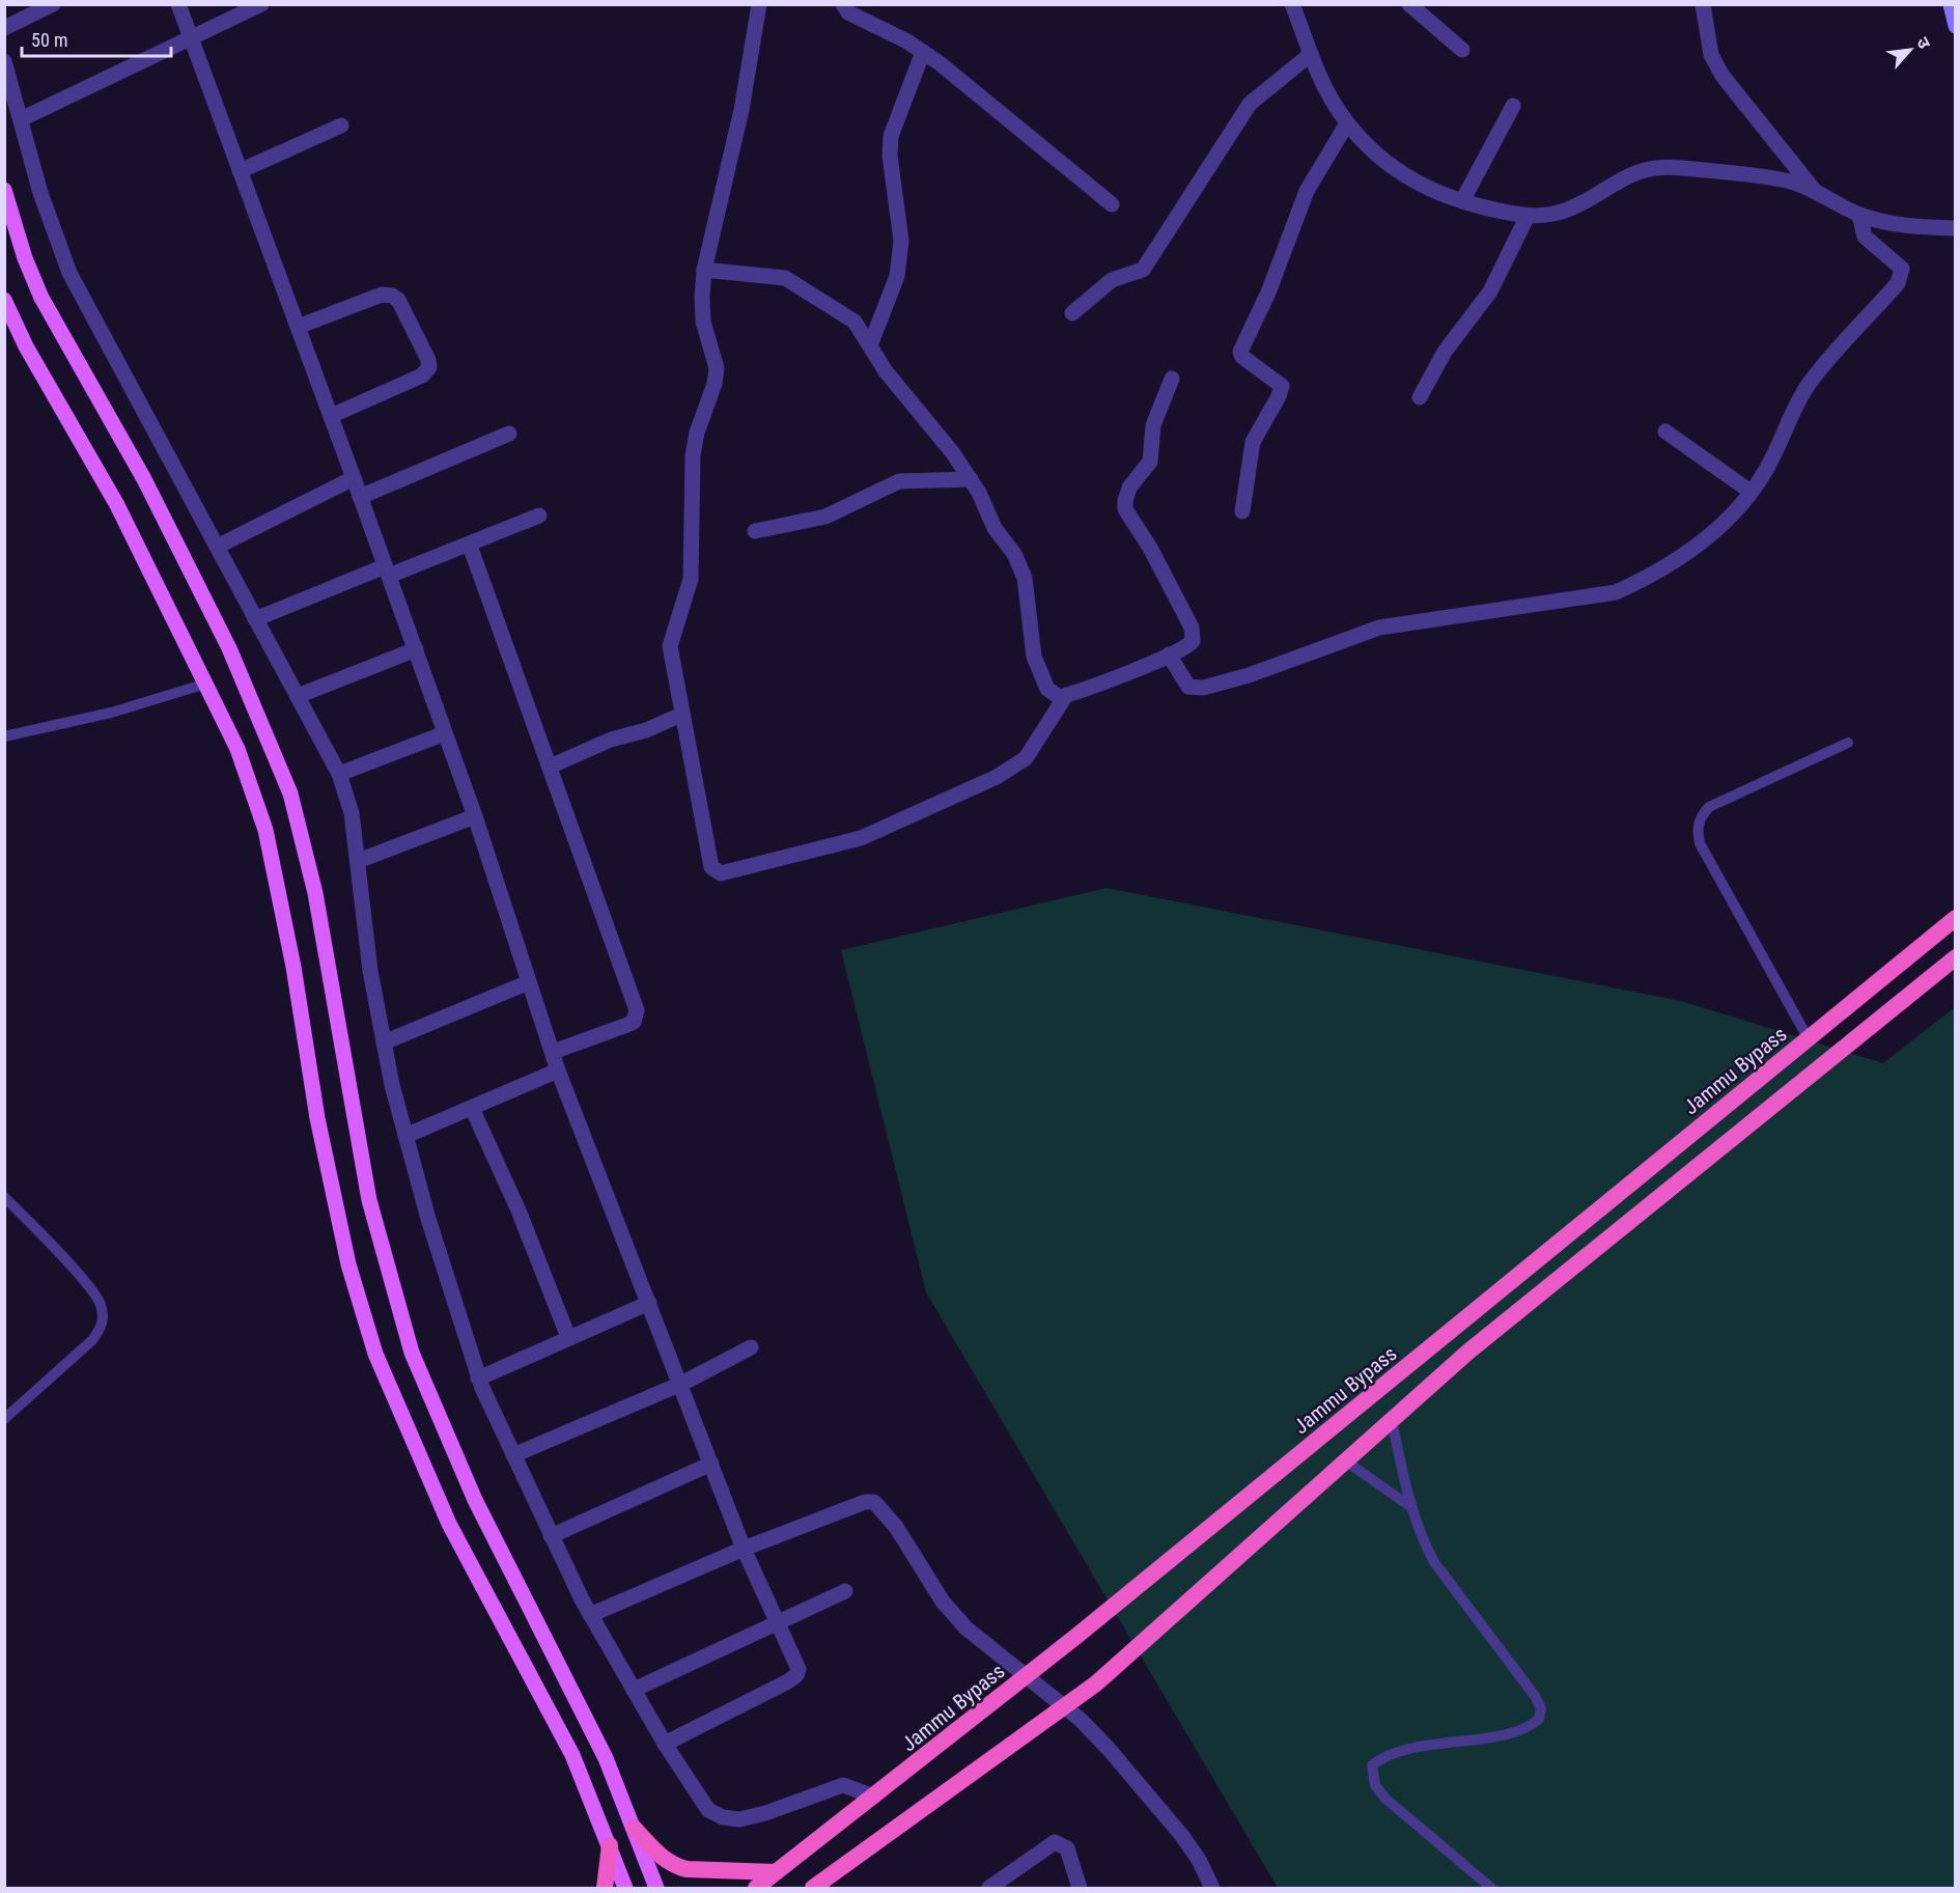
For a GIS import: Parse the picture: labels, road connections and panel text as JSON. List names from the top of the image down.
{
  "streets": {
    "highway": ["Jammu Bypass"]
  },
  "scale_bar": "50 m",
  "north": "top right"
}
